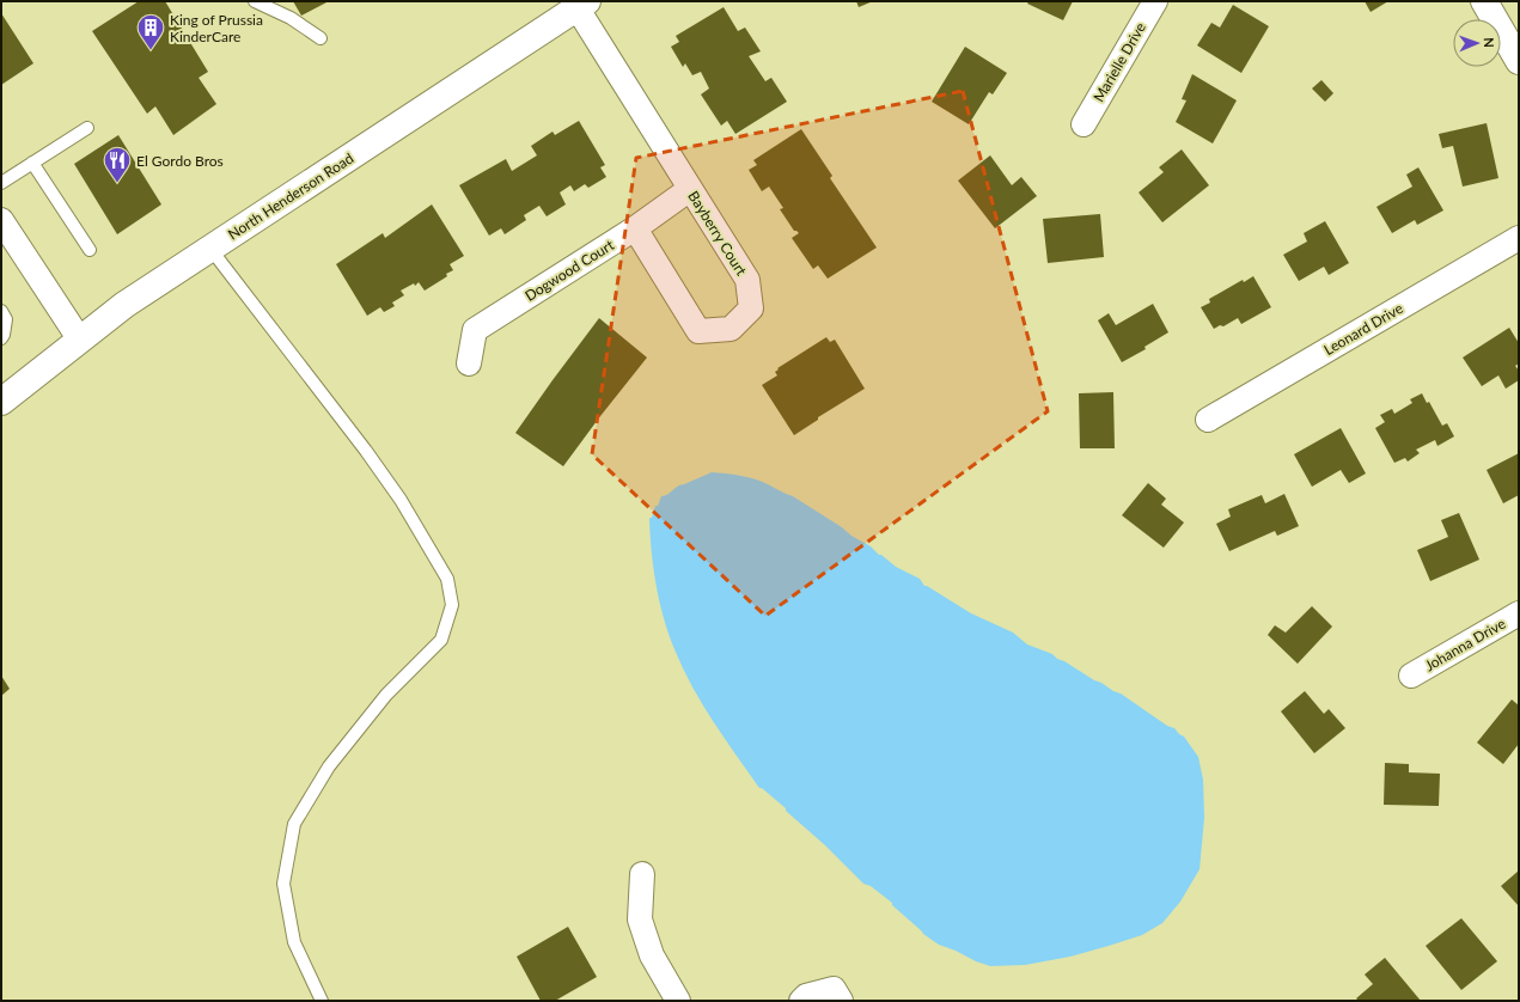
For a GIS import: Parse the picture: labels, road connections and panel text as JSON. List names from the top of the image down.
{
  "streets": {
    "main road": ["North Henderson Road"],
    "street": [
      "Marielle Drive",
      "Bayberry Court",
      "Dogwood Court",
      "Leonard Drive",
      "Johanna Drive"
    ]
  },
  "crossings": [
    ["North Henderson Road", "Bayberry Court"],
    ["Bayberry Court", "Dogwood Court"]
  ],
  "places": {
    "building": ["King of Prussia KinderCare"],
    "restaurant": ["El Gordo Bros"]
  },
  "north": "right"
}
